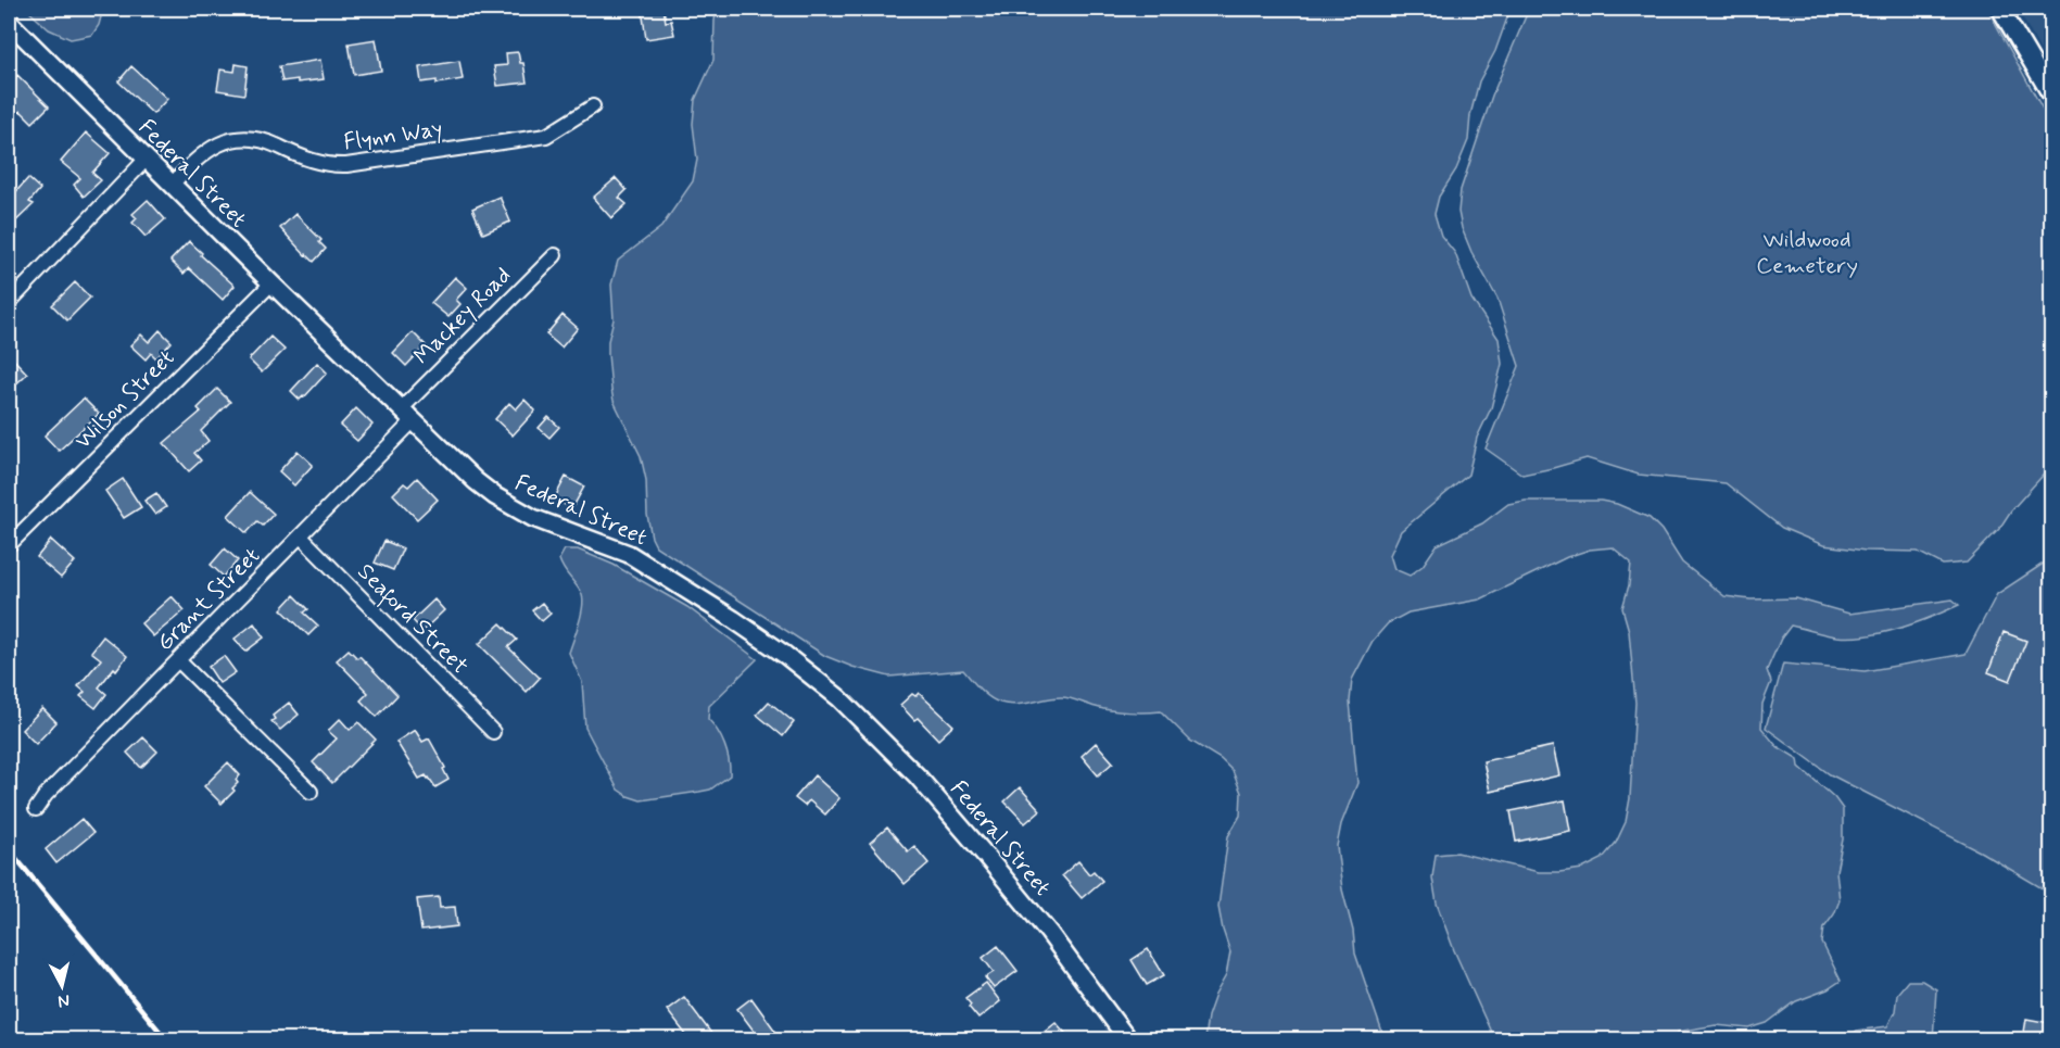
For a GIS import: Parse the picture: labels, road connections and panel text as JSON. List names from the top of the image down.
{
  "streets": {
    "street": [
      "Flynn Way",
      "Federal Street",
      "Mackey Road",
      "Wilson Street",
      "Grant Street",
      "Seaford Street"
    ]
  },
  "crossings": [
    ["Flynn Way", "Federal Street"],
    ["Federal Street", "Mackey Road"],
    ["Federal Street", "Wilson Street"],
    ["Federal Street", "Grant Street"],
    ["Grant Street", "Seaford Street"]
  ],
  "parks": ["Wildwood Cemetery"],
  "north": "bottom"
}
